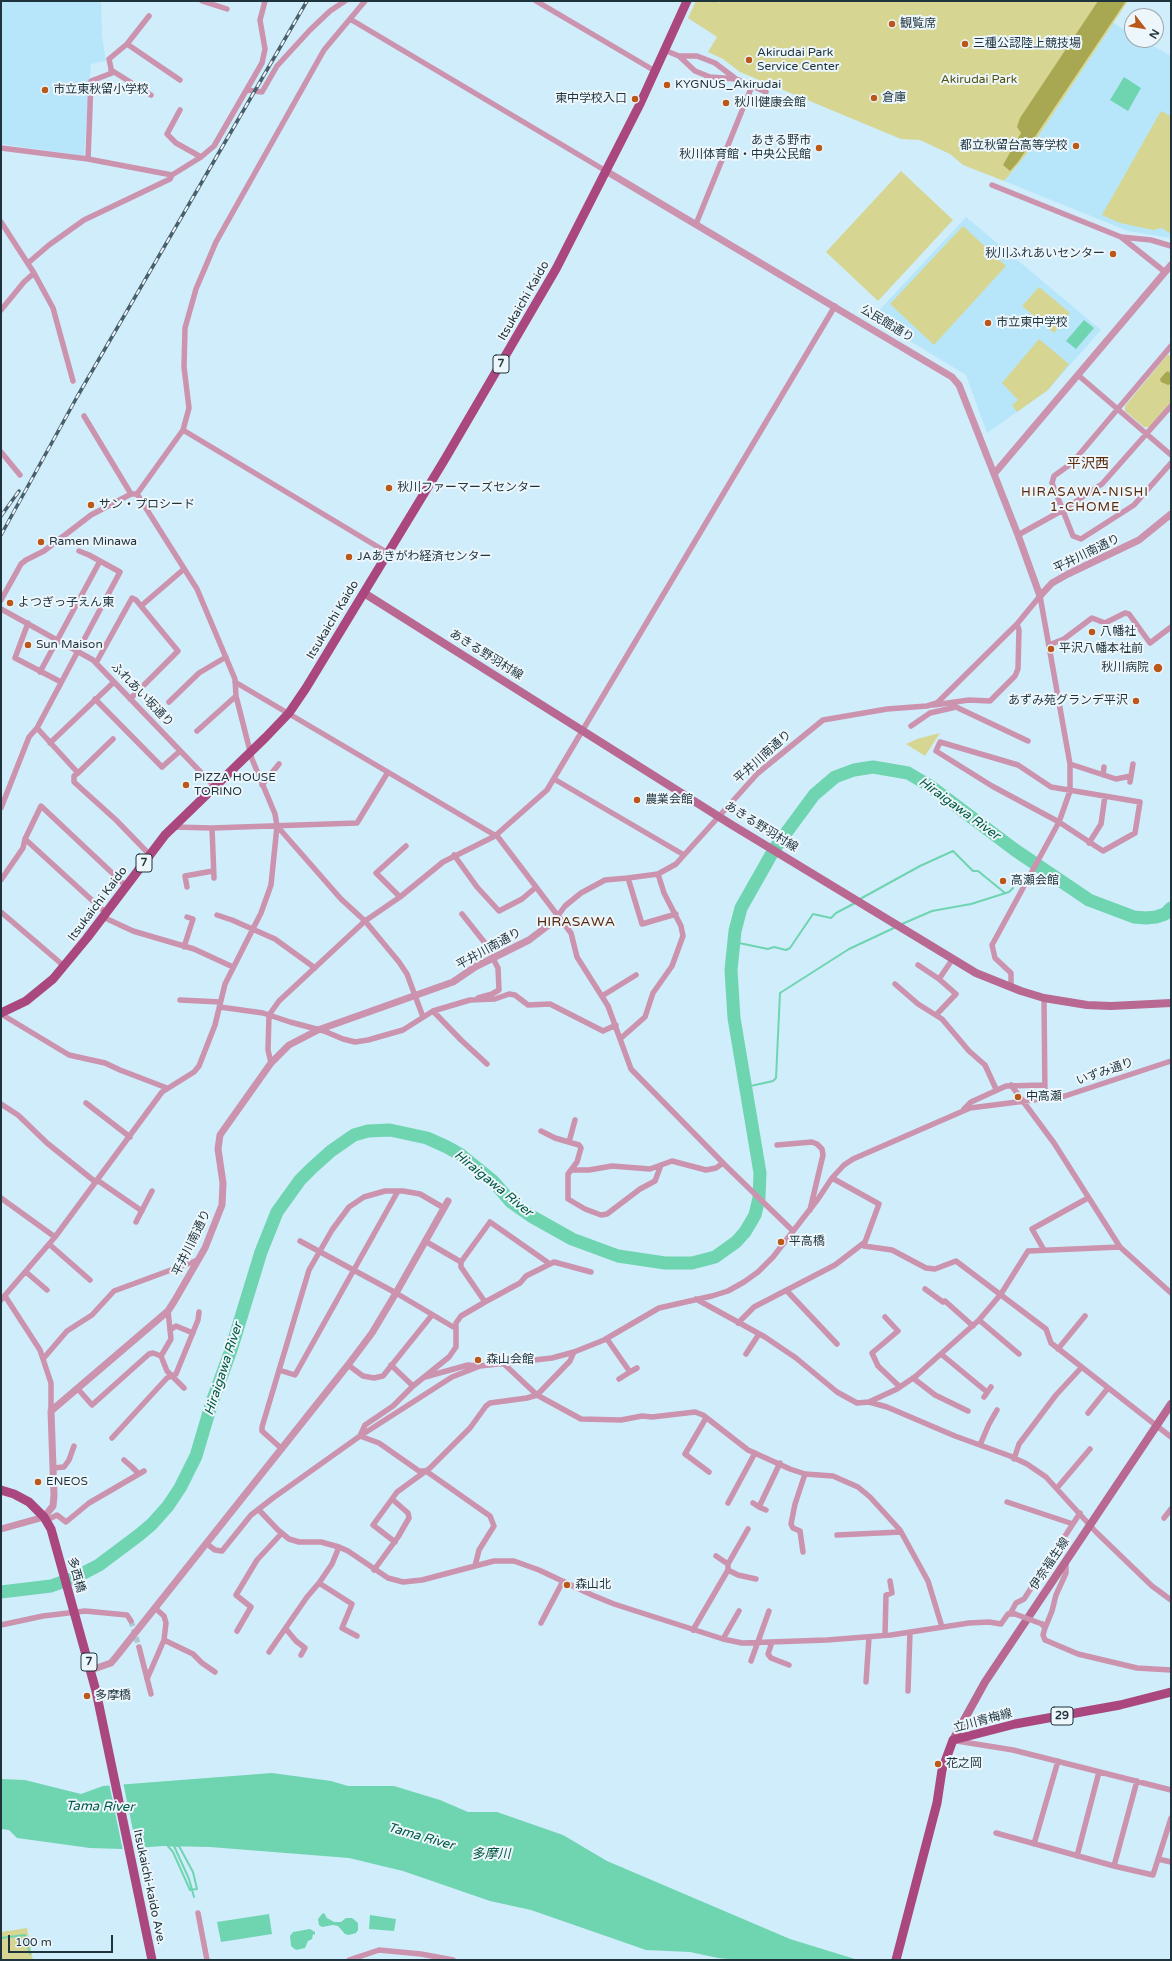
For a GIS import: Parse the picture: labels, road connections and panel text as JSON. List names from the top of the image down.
{
  "streets": {
    "main road": [
      "Itsukaichi Kaido",
      "7",
      "あきる野羽村線",
      "伊奈福生線",
      "多西橋",
      "29",
      "立川青梅線",
      "Itsukaichi-kaido Ave."
    ],
    "street": [
      "公民館通り",
      "平井川南通り",
      "ふれあい坂通り",
      "いずみ通り"
    ]
  },
  "crossings": [
    ["Itsukaichi Kaido", "公民館通り"],
    ["Itsukaichi Kaido", "あきる野羽村線"],
    ["Itsukaichi Kaido", "ふれあい坂通り"],
    ["公民館通り", "平井川南通り"],
    ["平井川南通り", "あきる野羽村線"],
    ["伊奈福生線", "立川青梅線"],
    ["多西橋", "Itsukaichi-kaido Ave."]
  ],
  "districts": ["平沢西", "HIRASAWA-NISHI 1-CHOME", "HIRASAWA"],
  "water": ["Hiraigawa River", "Tama River", "多摩川"],
  "parks": ["Akirudai Park"],
  "places": [
    "観覧席",
    "三種公認陸上競技場",
    "Akirudai Park Service Center",
    "KYGNUS_Akirudai",
    "市立東秋留小学校",
    "倉庫",
    "東中学校入口",
    "秋川健康会館",
    "都立秋留台高等学校",
    "あきる野市 秋川体育館・中央公民館",
    "秋川ふれあいセンター",
    "市立東中学校",
    "秋川ファーマーズセンター",
    "サン・プロシード",
    "Ramen Minawa",
    "JAあきがわ経済センター",
    "よつぎっ⼦えん東",
    "八幡社",
    "Sun Maison",
    "平沢八幡本社前",
    "秋川病院",
    "あずみ苑グランデ平沢",
    "PIZZA HOUSE TORINO",
    "農業会館",
    "高瀬会館",
    "中高瀬",
    "平高橋",
    "森山会館",
    "ENEOS",
    "森山北",
    "多摩橋",
    "花之岡"
  ],
  "scale_bar": "100 m",
  "north": "bottom right"
}
